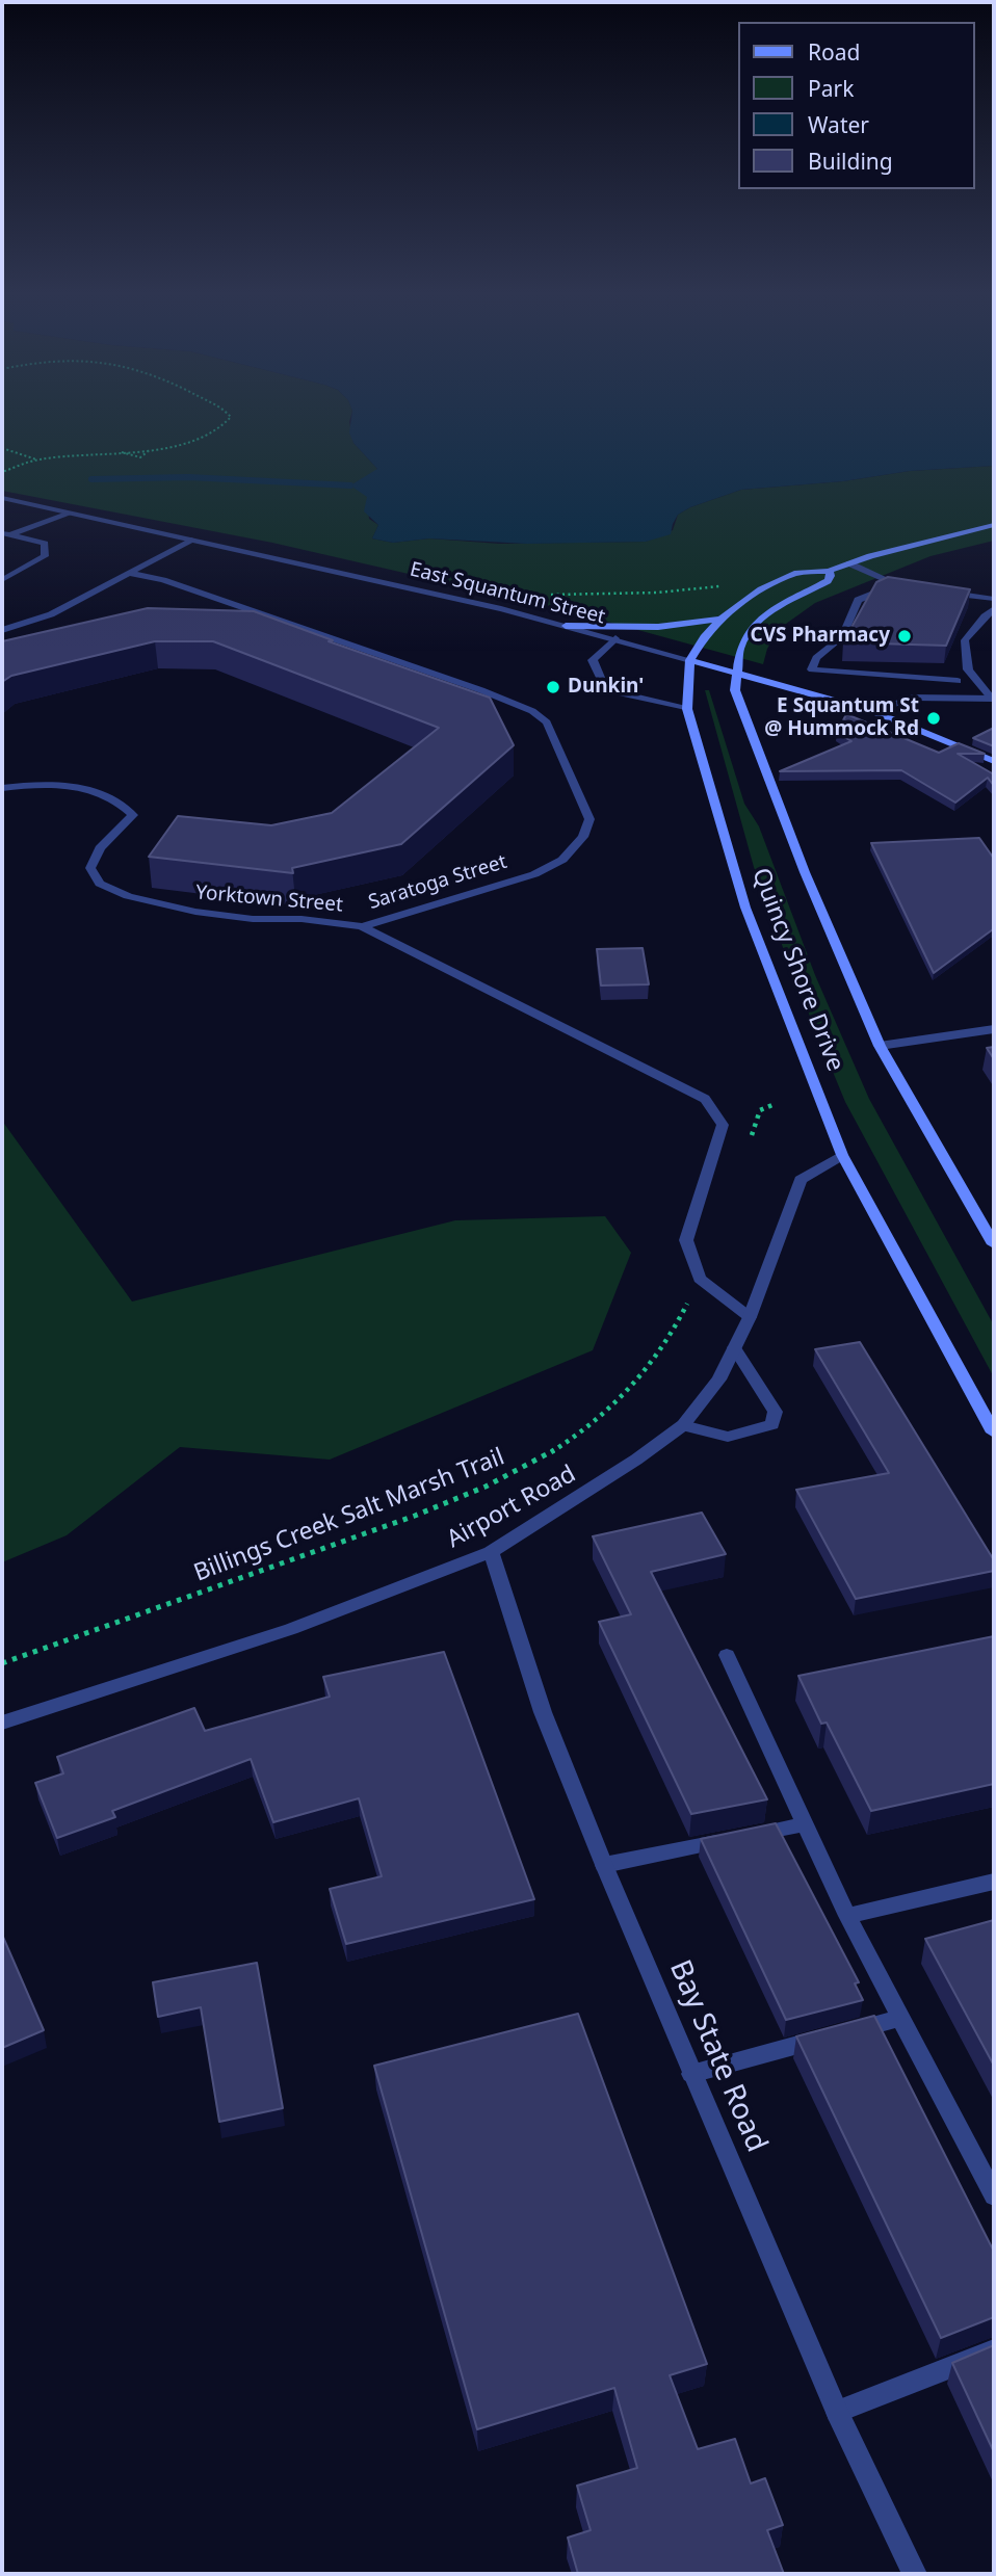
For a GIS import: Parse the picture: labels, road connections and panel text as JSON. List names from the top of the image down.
{
  "streets": {
    "main road": ["East Squantum Street", "Quincy Shore Drive"],
    "street": [
      "Saratoga Street",
      "Yorktown Street",
      "Airport Road",
      "Bay State Road"
    ],
    "path": ["Billings Creek Salt Marsh Trail"]
  },
  "crossings": [
    ["East Squantum Street", "Quincy Shore Drive"],
    ["Saratoga Street", "Yorktown Street"],
    ["Saratoga Street", "Billings Creek Salt Marsh Trail"],
    ["Quincy Shore Drive", "Airport Road"],
    ["Airport Road", "Bay State Road"]
  ],
  "places": ["CVS Pharmacy", "Dunkin'", "E Squantum St @ Hummock Rd"],
  "legend": [
    "Road",
    "Park",
    "Water",
    "Building"
  ]
}
